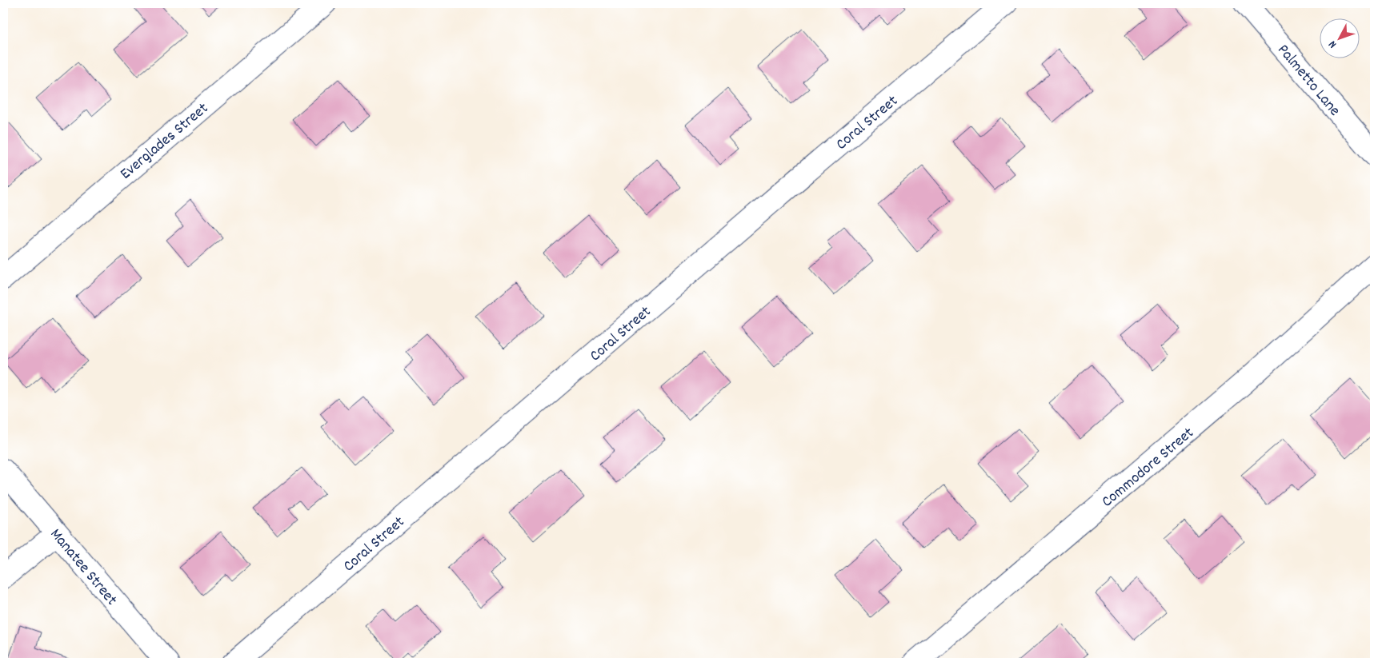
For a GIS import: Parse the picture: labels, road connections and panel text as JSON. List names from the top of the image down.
{
  "streets": {
    "street": [
      "Palmetto Lane",
      "Coral Street",
      "Everglades Street",
      "Commodore Street",
      "Manatee Street"
    ]
  },
  "north": "bottom left"
}
